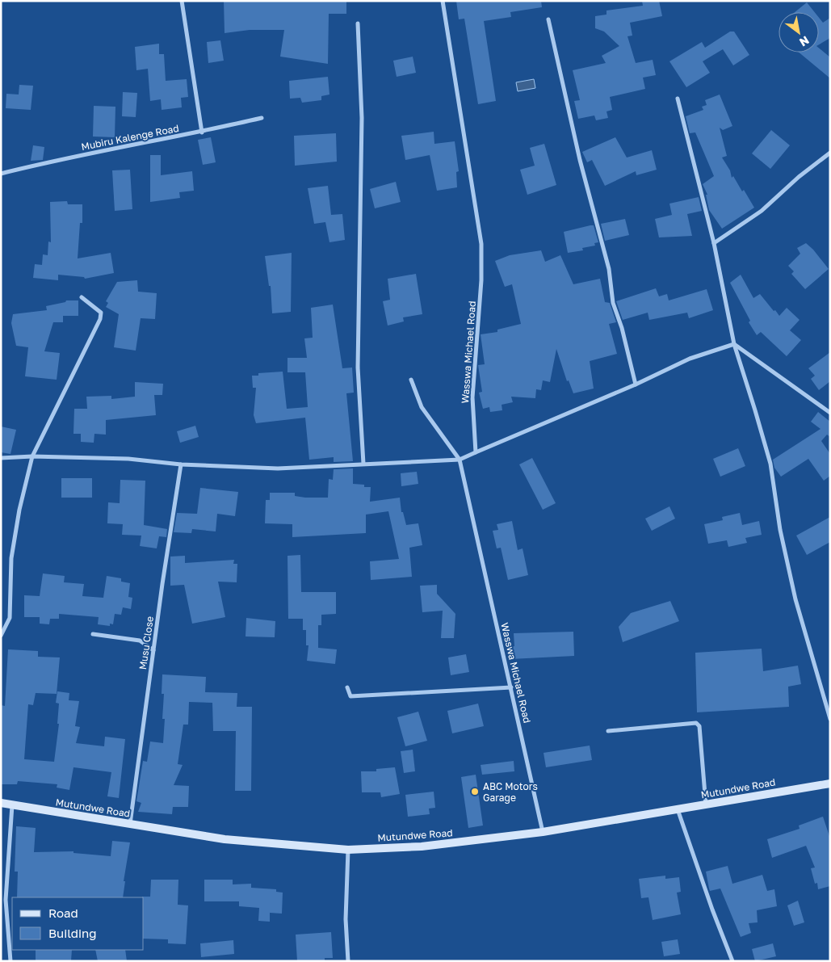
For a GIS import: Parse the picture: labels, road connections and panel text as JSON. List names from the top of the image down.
{
  "streets": {
    "main road": ["Mutundwe Road"],
    "street": ["Mubiru Kalenge Road", "Wasswa Michael Road", "Musu Close"]
  },
  "crossings": [
    ["Wasswa Michael Road", "Mutundwe Road"],
    ["Musu Close", "Mutundwe Road"]
  ],
  "places": ["ABC Motors Garage"],
  "legend": ["Road", "Building"],
  "north": "bottom right"
}
